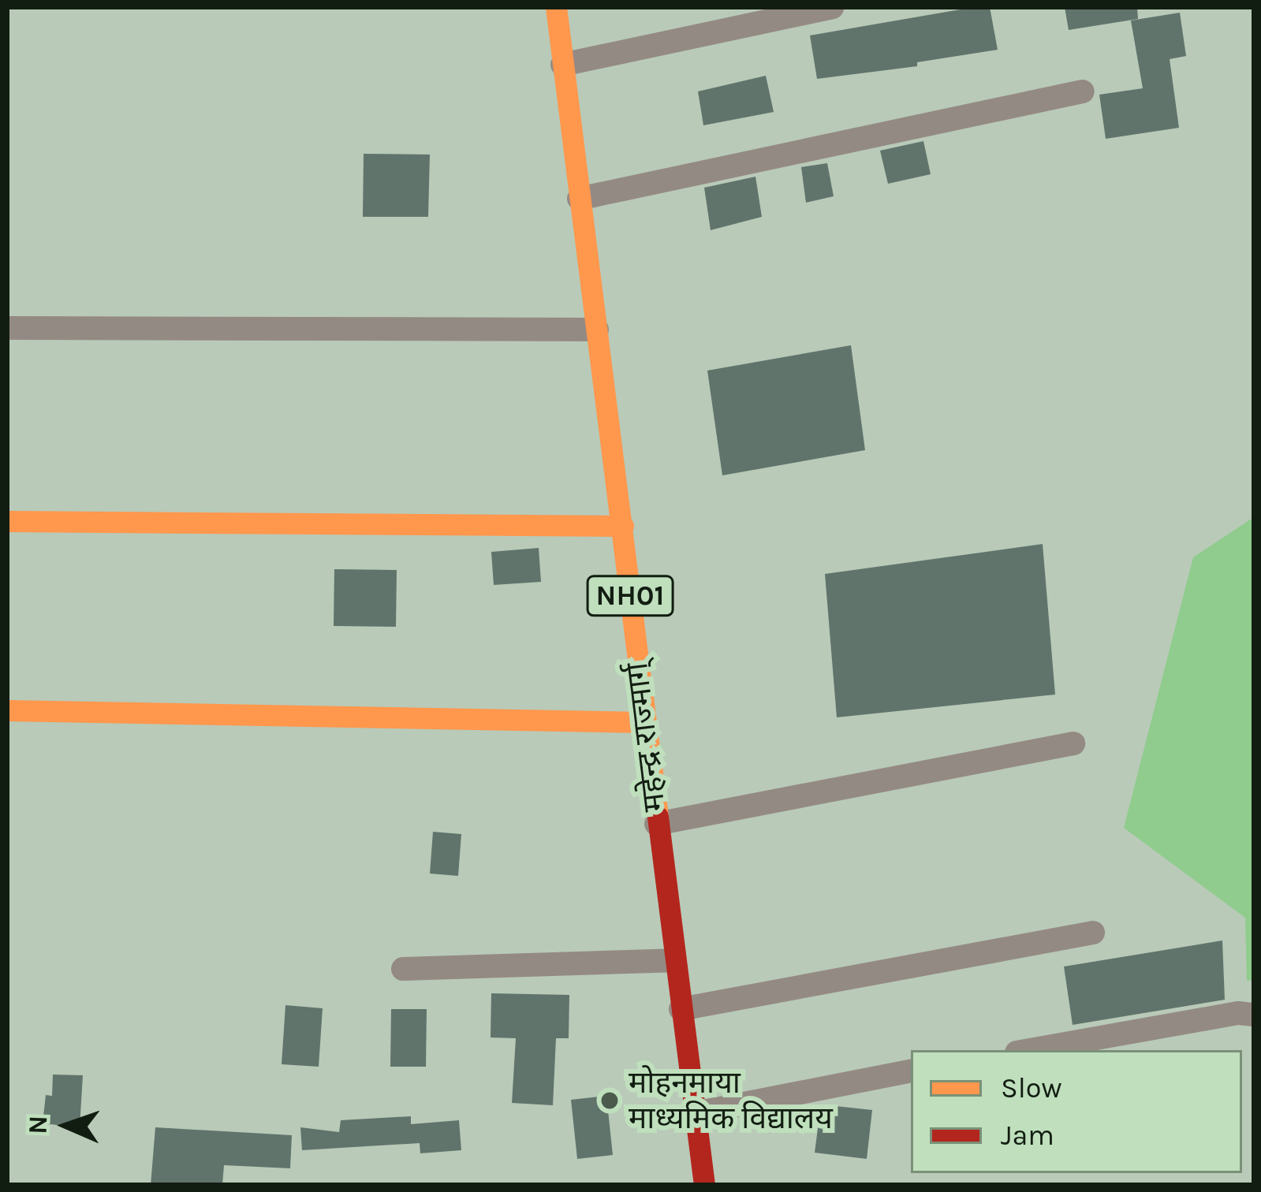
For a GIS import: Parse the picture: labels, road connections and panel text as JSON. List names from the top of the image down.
{
  "streets": {
    "main road": ["NH01", "महेन्द्र राज्मार्ग्"]
  },
  "places": ["मोहनमाया माध्यमिक विद्यालय"],
  "legend": ["Slow", "Jam"],
  "north": "left"
}
